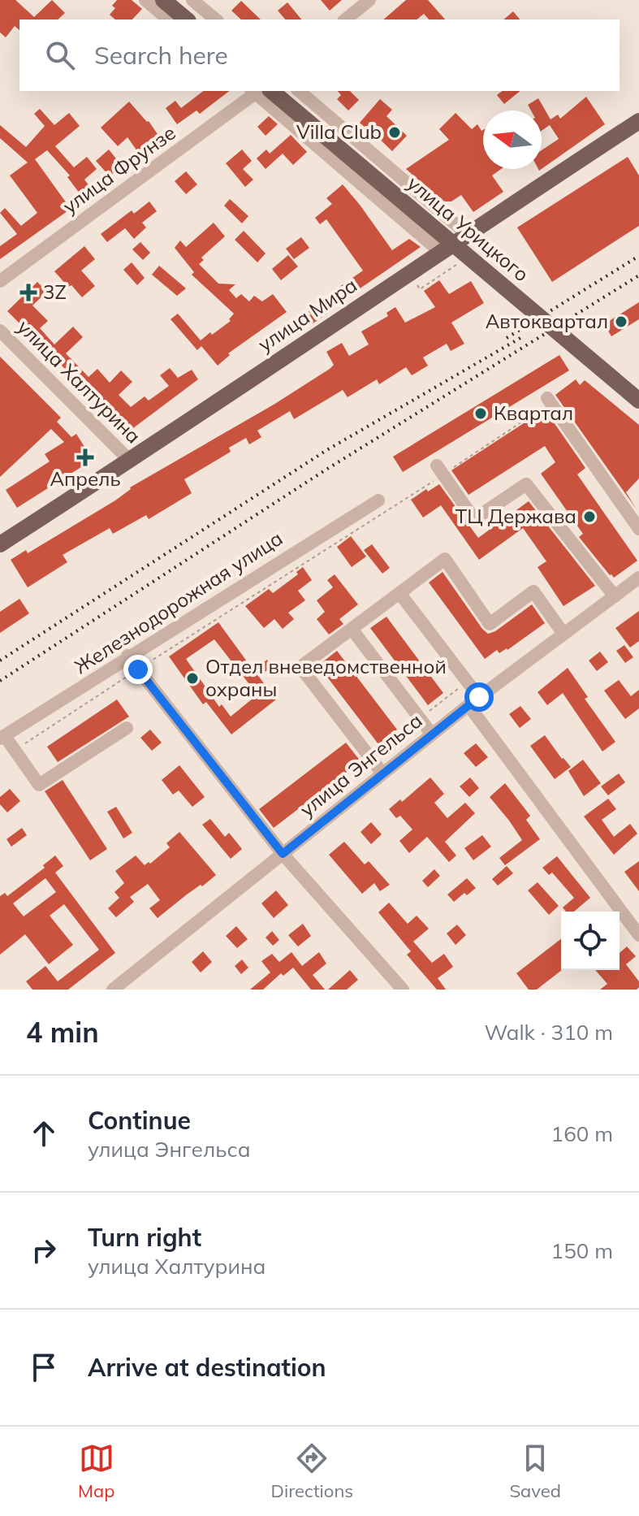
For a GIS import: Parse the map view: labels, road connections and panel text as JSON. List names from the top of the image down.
{
  "streets": {
    "main road": ["улица Урицкого", "улица Мира"],
    "street": [
      "улица Фрунзе",
      "улица Халтурина",
      "Железнодорожная улица",
      "улица Энгельса"
    ]
  },
  "crossings": [
    ["улица Урицкого", "улица Мира"],
    ["улица Мира", "улица Халтурина"]
  ],
  "places": {
    "other": [
      "Villa Club",
      "Автоквартал",
      "Квартал",
      "ТЦ Держава",
      "Отдел вневедомственной охраны"
    ],
    "health": ["3Z", "Апрель"]
  },
  "north": "left",
  "page": {
    "search": "Search here",
    "heading": ["4 min", "Walk · 310 m"],
    "list": [
      ["Continue", "улица Энгельса", "160 m"],
      ["Turn right", "улица Халтурина", "150 m"],
      "Arrive at destination"
    ],
    "nav": ["Map", "Directions", "Saved"]
  }
}
